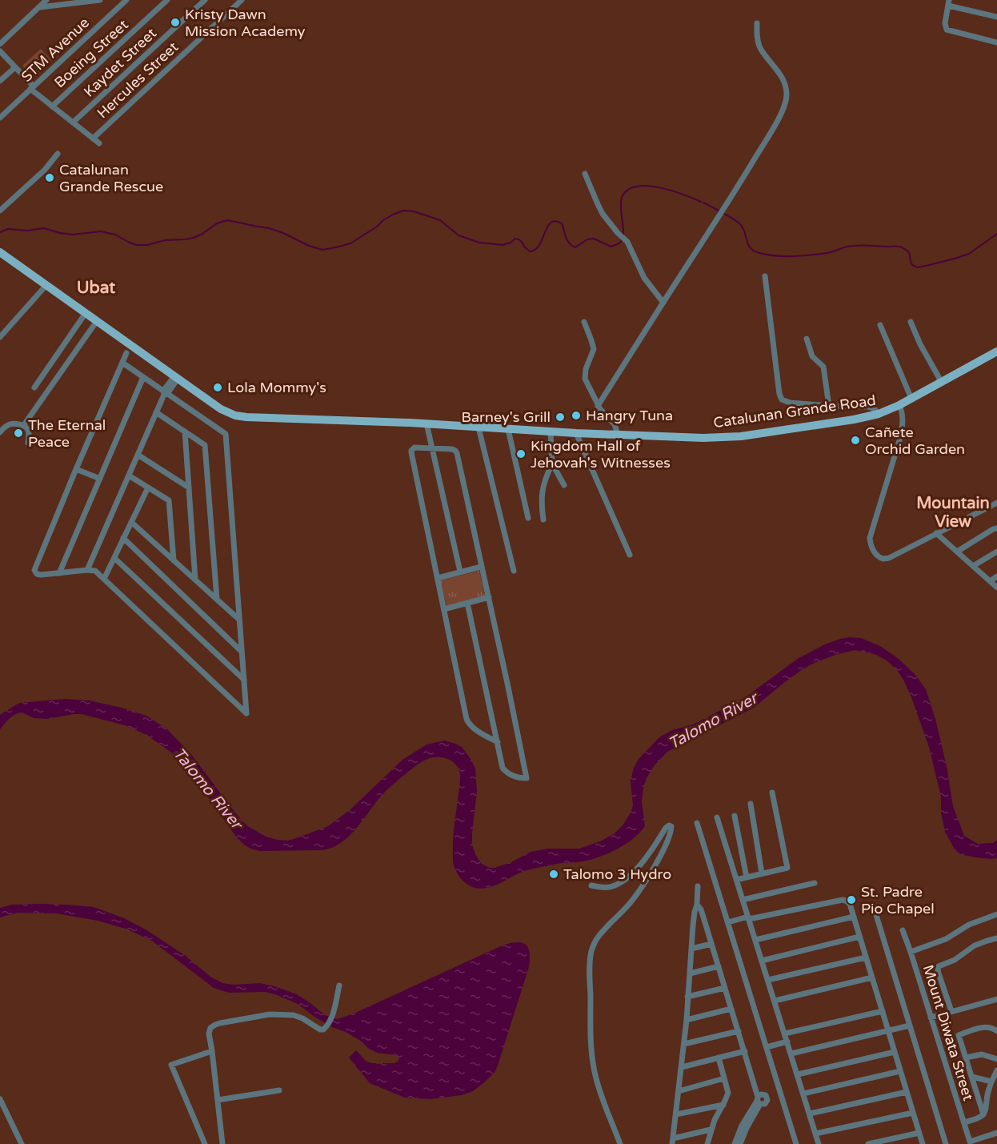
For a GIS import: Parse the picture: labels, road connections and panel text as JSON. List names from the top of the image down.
{
  "streets": {
    "main road": ["Catalunan Grande Road"],
    "street": [
      "STM Avenue",
      "Boeing Street",
      "Kaydet Street",
      "Hercules Street",
      "Mount Diwata Street"
    ]
  },
  "districts": ["Ubat", "Mountain View"],
  "water": ["Talomo River"],
  "places": [
    "Kristy Dawn Mission Academy",
    "Catalunan Grande Rescue",
    "Lola Mommy's",
    "Hangry Tuna",
    "Barney's Grill",
    "The Eternal Peace",
    "Cañete Orchid Garden",
    "Kingdom Hall of Jehovah's Witnesses",
    "Talomo 3 Hydro",
    "St. Padre Pio Chapel"
  ]
}
